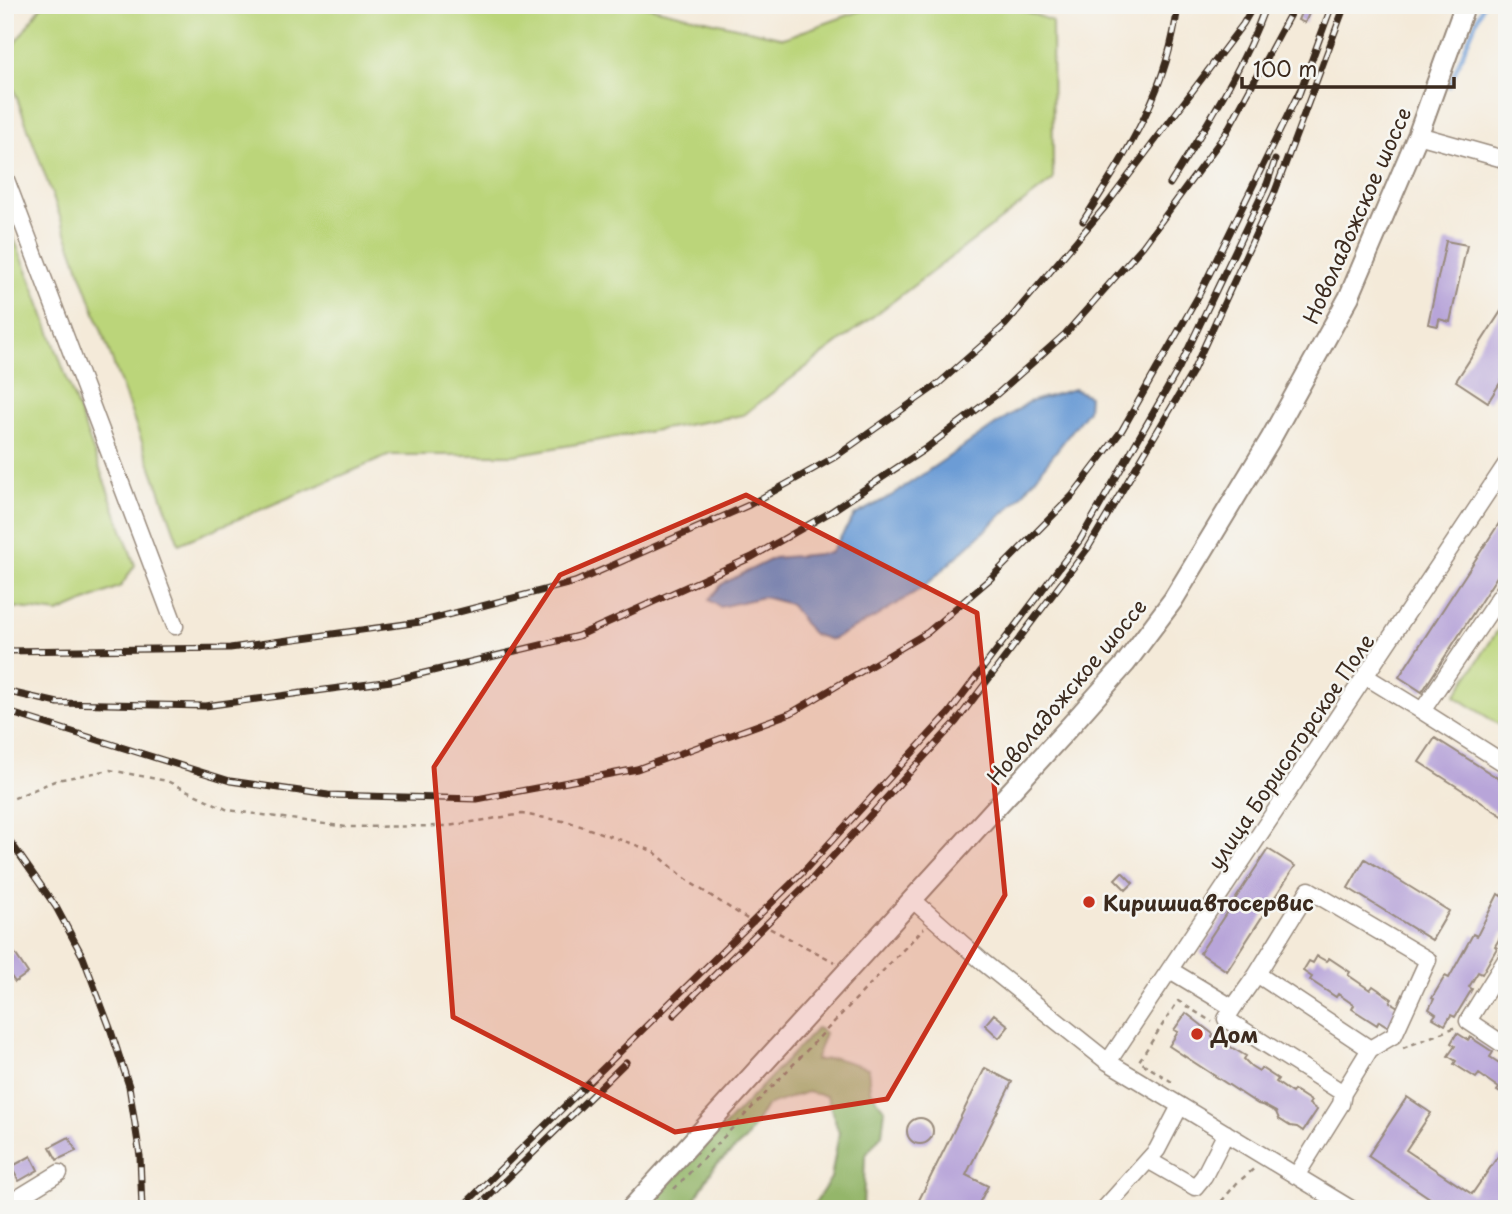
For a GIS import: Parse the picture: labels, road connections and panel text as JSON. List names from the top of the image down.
{
  "streets": {
    "main road": ["Новоладожское шоссе"],
    "street": ["улица Борисогорское Поле"]
  },
  "places": ["Киришиавтосервис", "Дом"],
  "scale_bar": "100 m"
}
